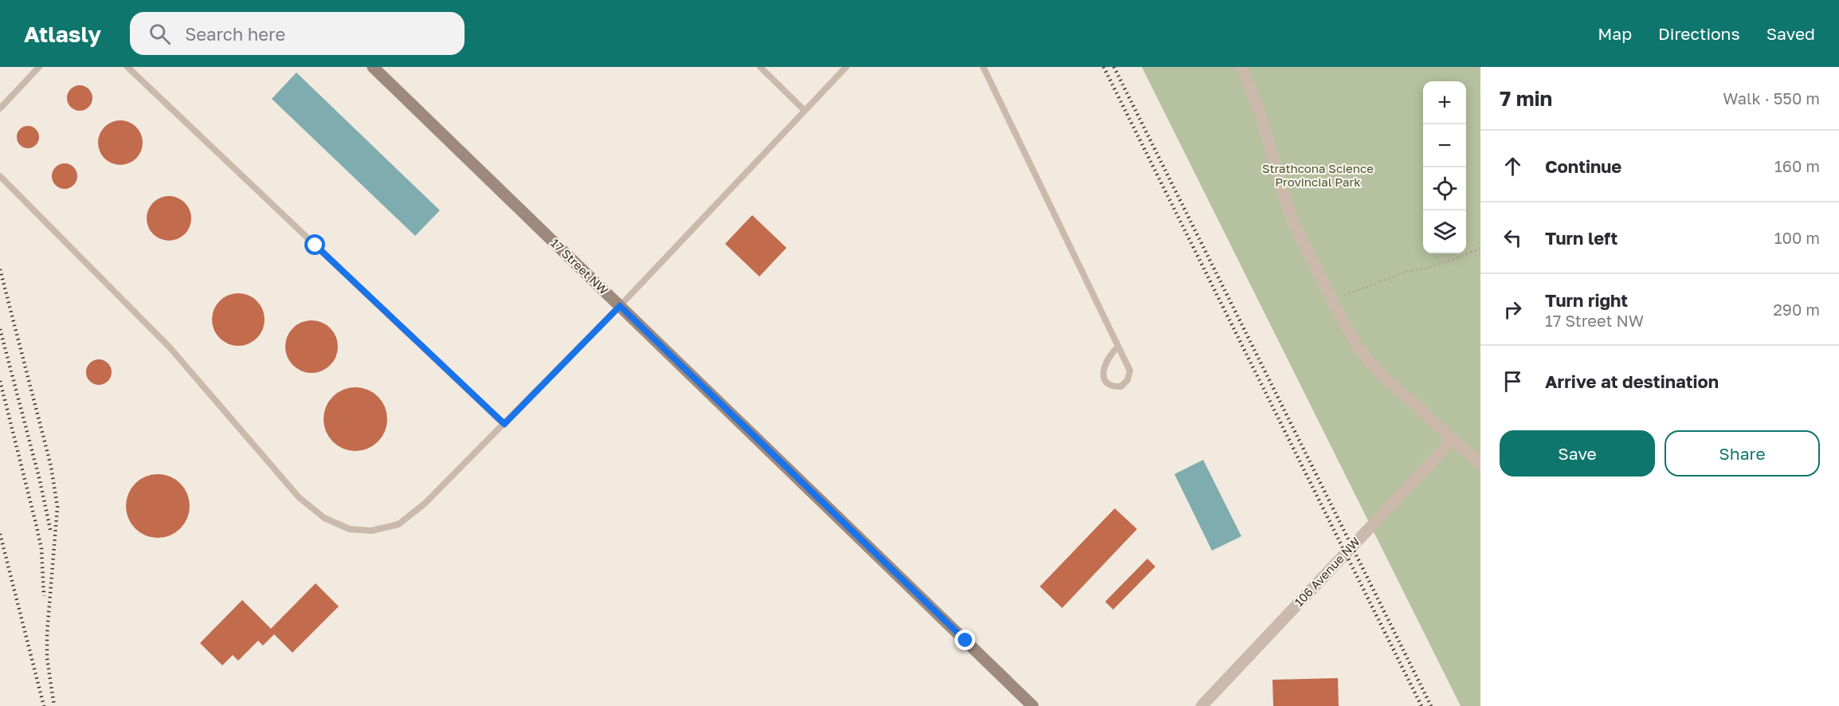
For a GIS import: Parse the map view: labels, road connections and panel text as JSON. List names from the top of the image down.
{
  "streets": {
    "main road": ["17 Street NW"],
    "street": ["106 Avenue NW"]
  },
  "parks": ["Strathcona Science Provincial Park"],
  "page": {
    "header": "Atlasly",
    "search": "Search here",
    "nav": ["Map", "Directions", "Saved"],
    "heading": ["7 min", "Walk · 550 m"],
    "map_buttons": ["+", "−"],
    "list": [
      ["Continue", "160 m"],
      ["Turn left", "100 m"],
      ["Turn right", "17 Street NW", "290 m"],
      "Arrive at destination"
    ],
    "buttons": ["Save", "Share"]
  }
}
